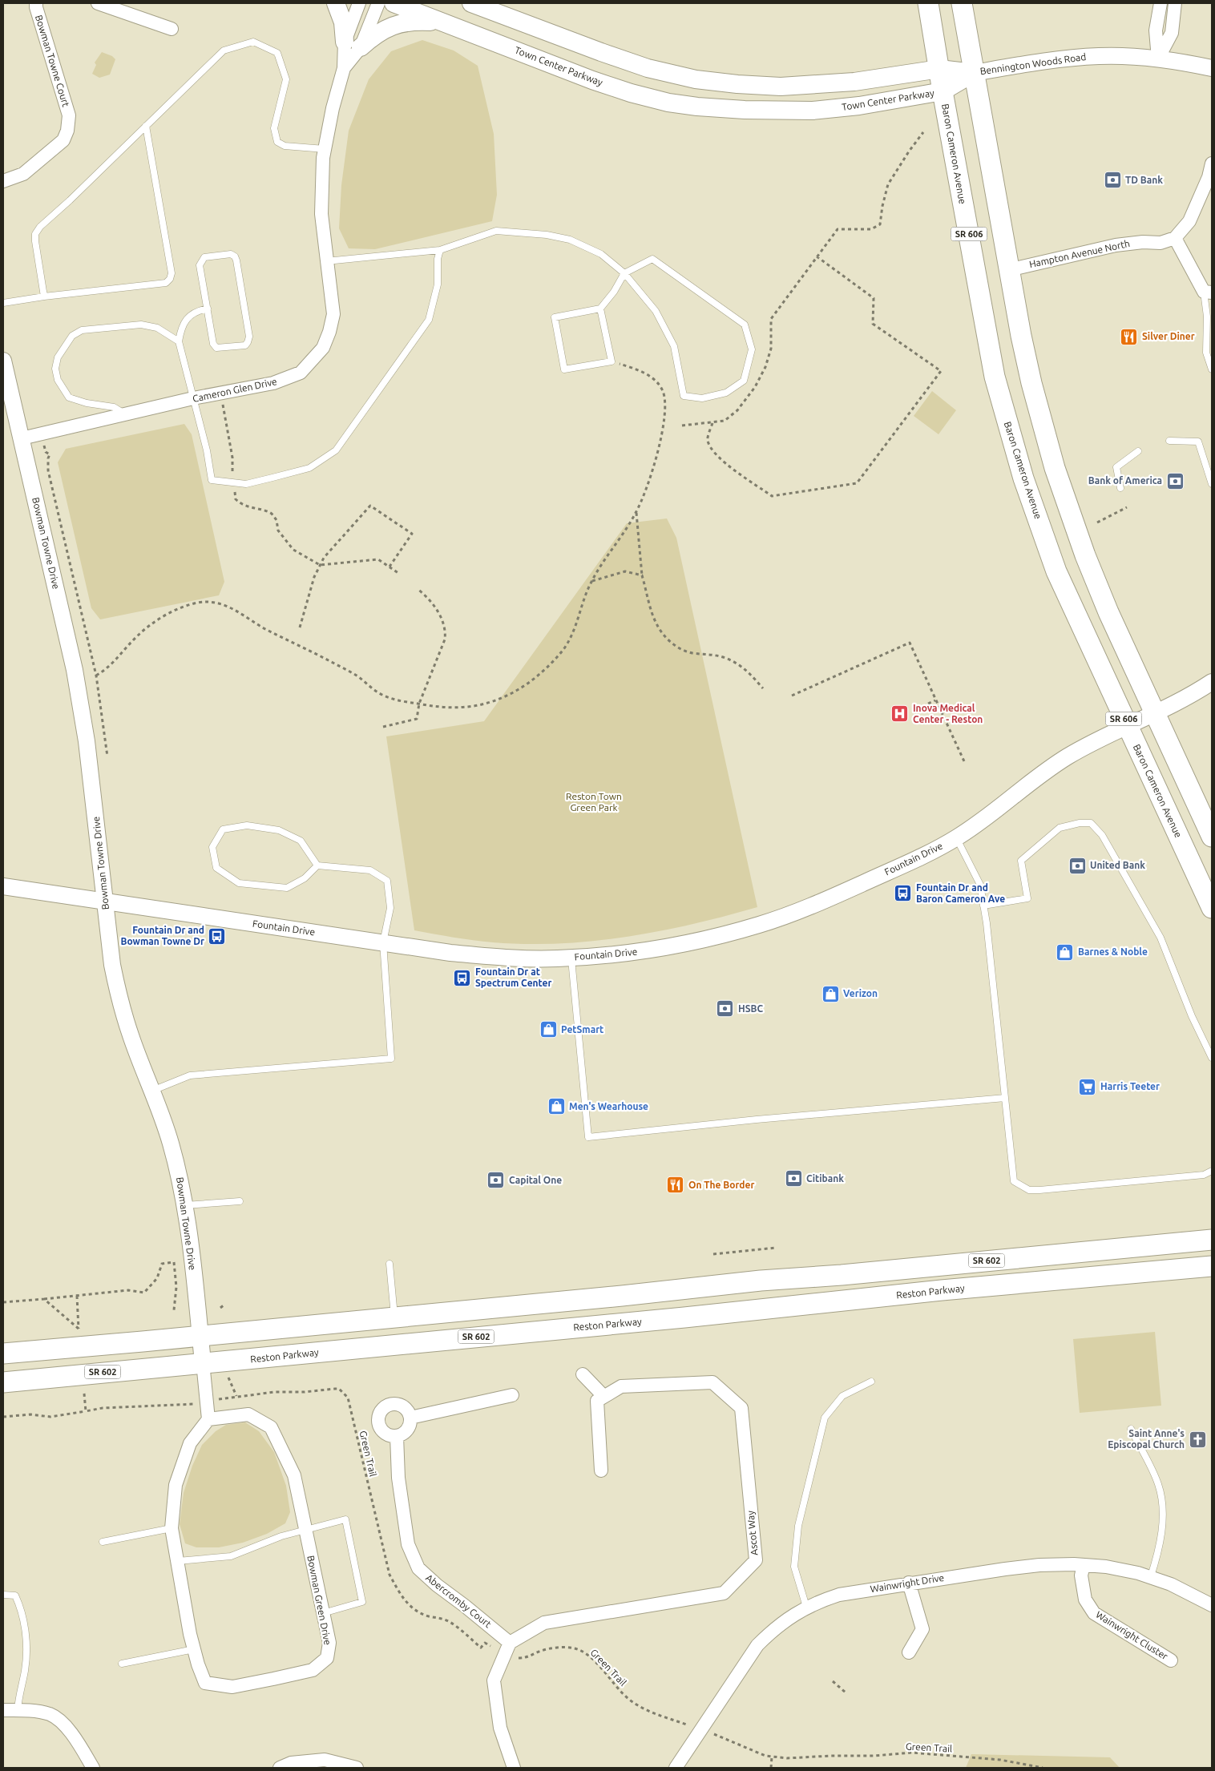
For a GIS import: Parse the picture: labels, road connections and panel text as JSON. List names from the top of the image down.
{
  "streets": {
    "main road": [
      "Town Center Parkway",
      "Baron Cameron Avenue",
      "SR 606",
      "SR 602",
      "Reston Parkway"
    ],
    "street": [
      "Bowman Towne Court",
      "Bennington Woods Road",
      "Hampton Avenue North",
      "Cameron Glen Drive",
      "Bowman Towne Drive",
      "Fountain Drive",
      "Ascot Way",
      "Wainwright Drive",
      "Bowman Green Drive",
      "Abercromby Court",
      "Wainwright Cluster"
    ],
    "path": ["Green Trail"]
  },
  "crossings": [
    ["Bennington Woods Road", "Town Center Parkway"],
    ["Bennington Woods Road", "SR 606"],
    ["Town Center Parkway", "Baron Cameron Avenue"],
    ["Town Center Parkway", "SR 606"],
    ["Baron Cameron Avenue", "Fountain Drive"],
    ["SR 606", "Hampton Avenue North"],
    ["SR 606", "Fountain Drive"],
    ["Cameron Glen Drive", "Bowman Towne Drive"],
    ["Bowman Towne Drive", "Fountain Drive"],
    ["Bowman Towne Drive", "SR 602"],
    ["Bowman Towne Drive", "Reston Parkway"],
    ["Green Trail", "Ascot Way"],
    ["Green Trail", "Wainwright Drive"],
    ["Green Trail", "Abercromby Court"],
    ["Ascot Way", "Abercromby Court"],
    ["Wainwright Drive", "Wainwright Cluster"]
  ],
  "parks": ["Reston Town Green Park"],
  "places": {
    "bank": [
      "TD Bank",
      "Bank of America",
      "United Bank",
      "HSBC",
      "Citibank",
      "Capital One"
    ],
    "restaurant": ["Silver Diner", "On The Border"],
    "hospital": ["Inova Medical Center - Reston"],
    "bus stop": ["Fountain Dr and Baron Cameron Ave", "Fountain Dr and Bowman Towne Dr", "Fountain Dr at Spectrum Center"],
    "shop": [
      "Barnes & Noble",
      "Verizon",
      "PetSmart",
      "Men's Wearhouse"
    ],
    "supermarket": ["Harris Teeter"],
    "church": ["Saint Anne's Episcopal Church"]
  }
}
